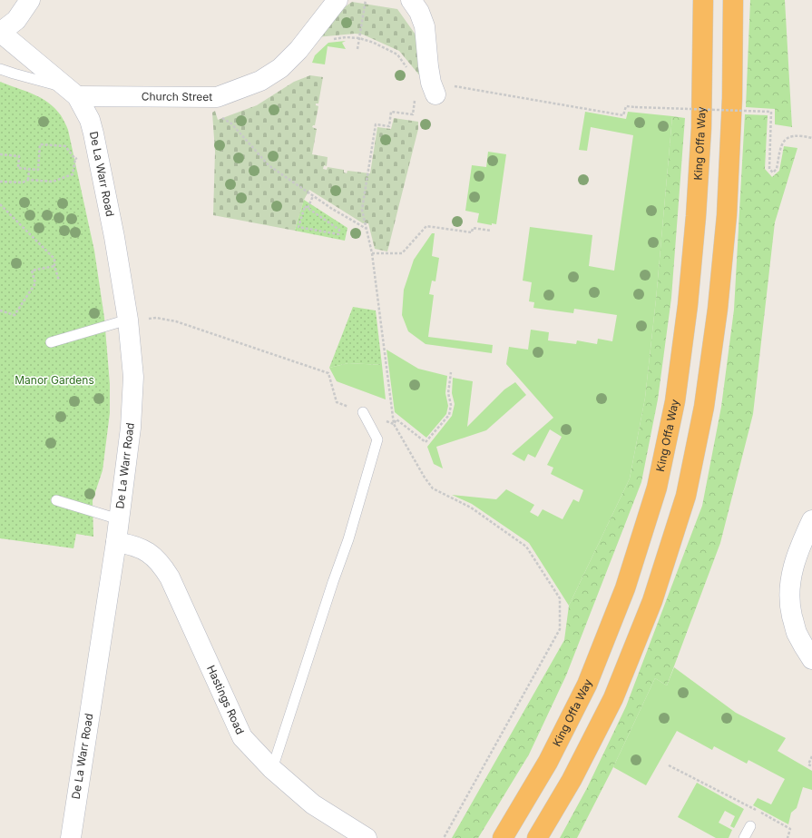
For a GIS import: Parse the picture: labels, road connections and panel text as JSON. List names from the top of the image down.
{
  "streets": {
    "highway": ["King Offa Way"],
    "street": ["Church Street", "De La Warr Road", "Hastings Road"]
  },
  "crossings": [
    ["Church Street", "De La Warr Road"],
    ["De La Warr Road", "Hastings Road"]
  ],
  "parks": ["Manor Gardens"]
}
